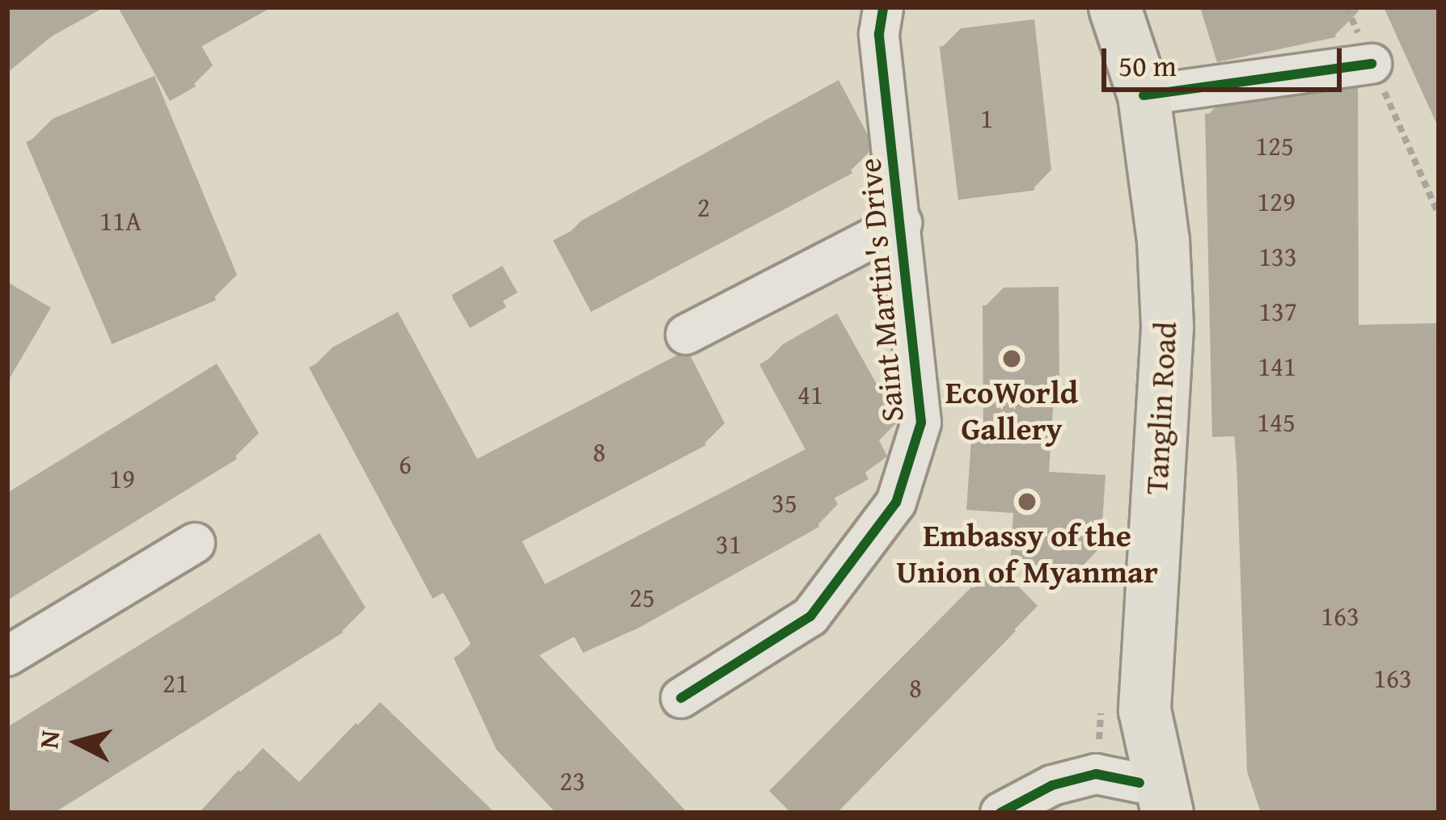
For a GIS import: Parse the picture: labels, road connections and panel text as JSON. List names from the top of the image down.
{
  "streets": {
    "main road": ["Tanglin Road"],
    "street": ["Saint Martin's Drive"]
  },
  "places": ["EcoWorld Gallery", "Embassy of the Union of Myanmar"],
  "house_numbers": [
    "1",
    "125",
    "129",
    "2",
    "11A",
    "133",
    "137",
    "141",
    "41",
    "145",
    "8",
    "6",
    "19",
    "35",
    "31",
    "25",
    "163",
    "163",
    "21",
    "8",
    "23"
  ],
  "scale_bar": "50 m",
  "north": "left"
}
